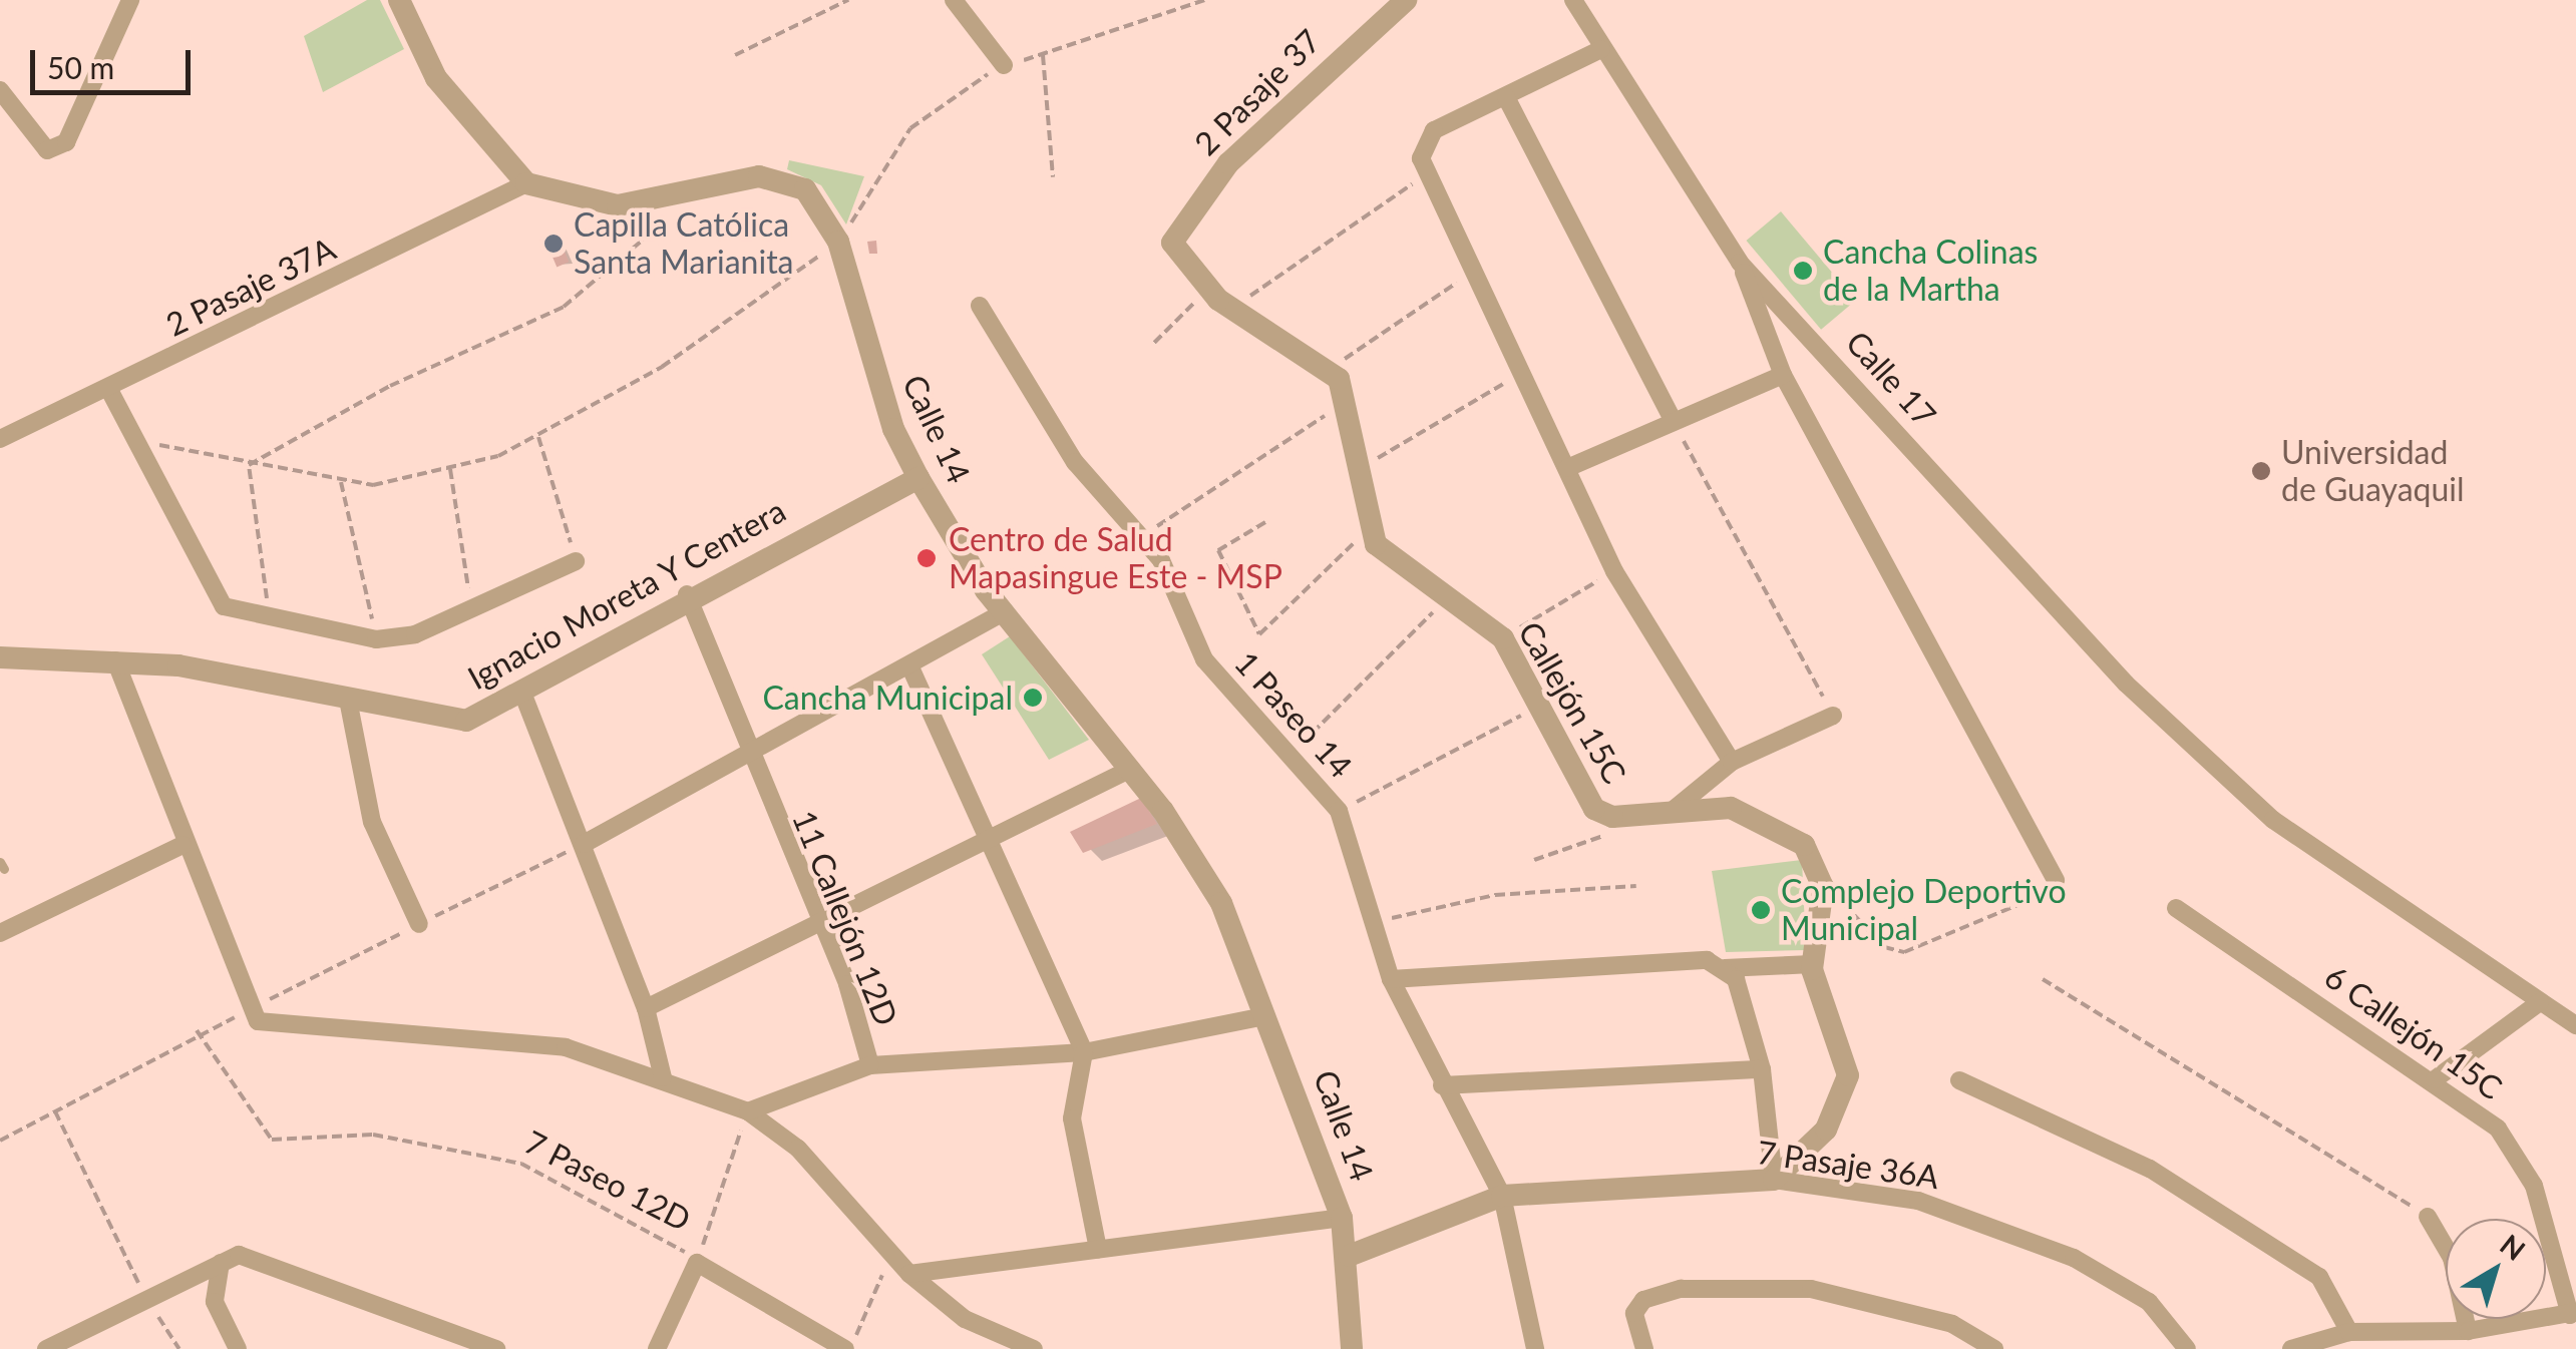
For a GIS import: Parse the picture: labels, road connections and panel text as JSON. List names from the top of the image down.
{
  "streets": {
    "street": [
      "2 Pasaje 37",
      "2 Pasaje 37A",
      "Calle 17",
      "Calle 14",
      "Ignacio Moreta Y Centera",
      "Callejón 15C",
      "1 Paseo 14",
      "11 Callejón 12D",
      "6 Callejón 15C",
      "7 Pasaje 36A",
      "7 Paseo 12D"
    ]
  },
  "crossings": [
    ["2 Pasaje 37A", "Calle 14"],
    ["Calle 14", "Ignacio Moreta Y Centera"],
    ["Calle 14", "11 Callejón 12D"],
    ["Calle 14", "7 Pasaje 36A"],
    ["Ignacio Moreta Y Centera", "11 Callejón 12D"],
    ["1 Paseo 14", "7 Pasaje 36A"]
  ],
  "places": [
    "Capilla Católica Santa Marianita",
    "Cancha Colinas de la Martha",
    "Universidad de Guayaquil",
    "Centro de Salud Mapasingue Este - MSP",
    "Cancha Municipal",
    "Complejo Deportivo Municipal"
  ],
  "scale_bar": "50 m",
  "north": "top right"
}
